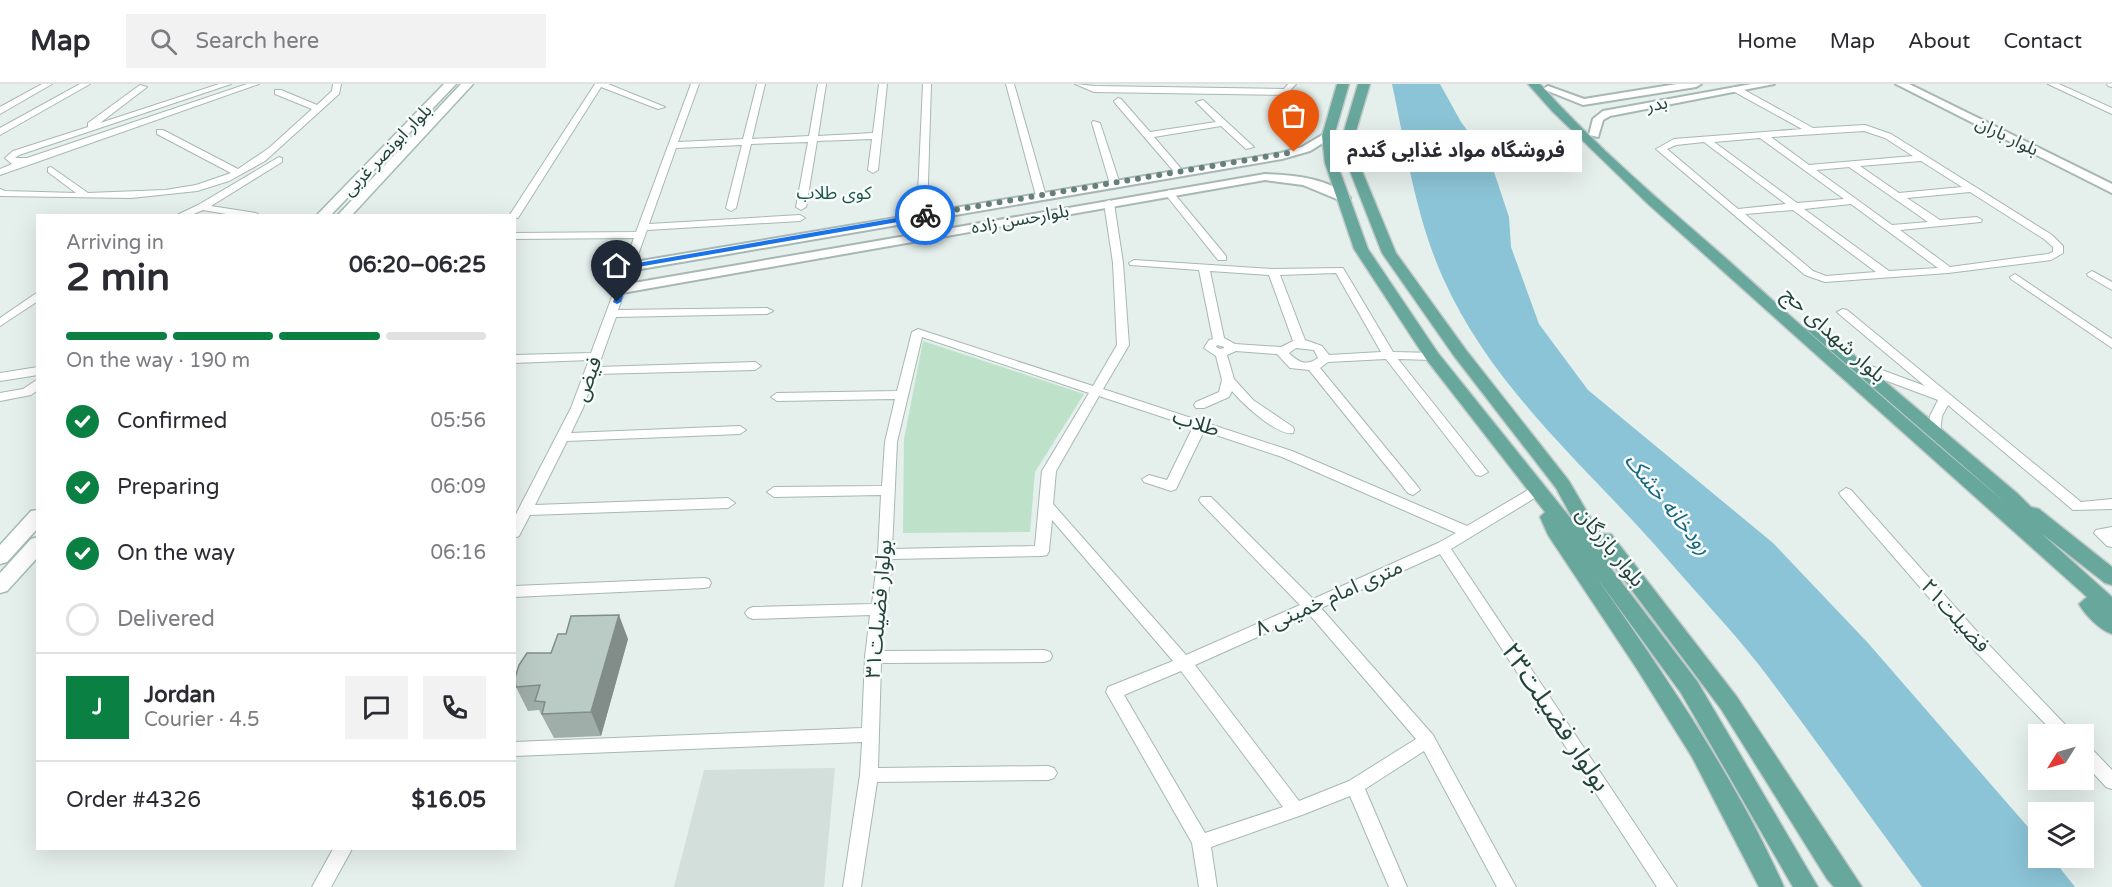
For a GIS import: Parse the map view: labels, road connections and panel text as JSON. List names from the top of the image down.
{
  "streets": {
    "main road": ["بلوار ابونصر غربی", "بلوار شهدای حج", "بلوار بازرگان"],
    "street": [
      "بدر",
      "بلوار باران",
      "بلوارحسن زاده",
      "فیض",
      "طلاب",
      "۸ متری امام خمینی",
      "بولوار فضیلت۳۱",
      "فضیلت۲۱",
      "بولوار فضیلت۲۳"
    ]
  },
  "crossings": [
    ["بدر", "بلوار شهدای حج"],
    ["بلوارحسن زاده", "فیض"],
    ["بلوارحسن زاده", "بلوار بازرگان"],
    ["طلاب", "۸ متری امام خمینی"],
    ["طلاب", "بولوار فضیلت۳۱"],
    ["بلوار بازرگان", "۸ متری امام خمینی"],
    ["۸ متری امام خمینی", "بولوار فضیلت۲۳"]
  ],
  "districts": ["کوی طلاب"],
  "water": ["رودخانه خشک"],
  "places": ["فروشگاه مواد غذایی گندم"],
  "north": "bottom left",
  "page": {
    "header": "Map",
    "search": "Search here",
    "nav": [
      "Home",
      "Map",
      "About",
      "Contact"
    ],
    "bubble": "فروشگاه مواد غذایی گندم",
    "heading": ["2 min", "Arriving in", "06:20–06:25"],
    "panel": [
      "Jordan",
      "Courier · 4.5",
      "Order #4326",
      "$16.05"
    ],
    "bar": "On the way · 190 m",
    "list": [
      ["Confirmed", "05:56"],
      ["Preparing", "06:09"],
      ["On the way", "06:16"],
      "Delivered"
    ],
    "round": "J"
  }
}
